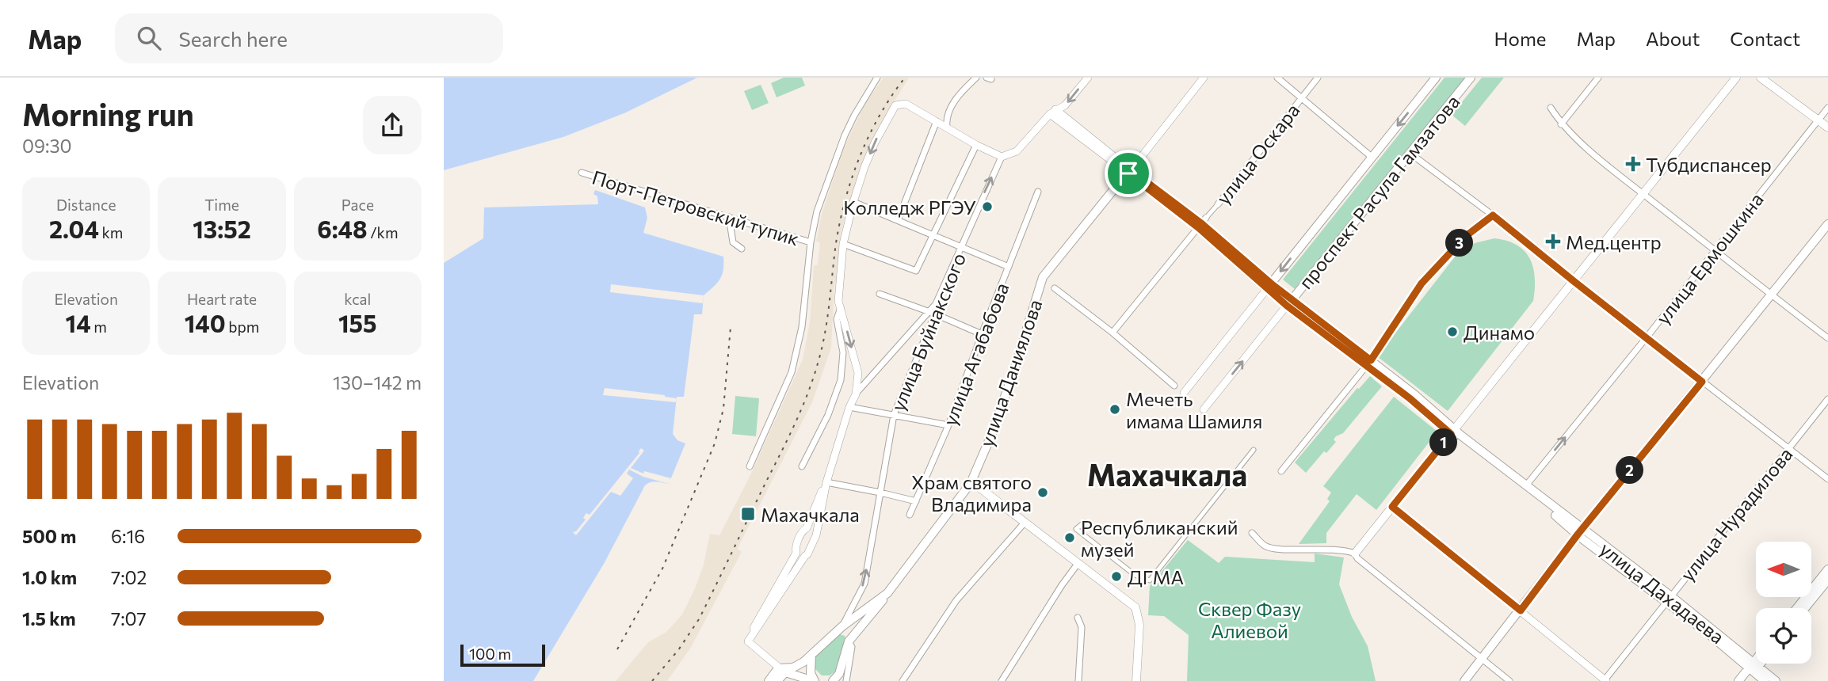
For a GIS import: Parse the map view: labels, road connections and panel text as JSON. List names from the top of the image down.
{
  "streets": {
    "main road": ["проспект Расула Гамзатова", "улица Даниялова", "улица Дахадаева"],
    "street": [
      "улица Оскара",
      "Порт-Петровский тупик",
      "улица Ермошкина",
      "улица Буйнакского",
      "улица Агабабова",
      "улица Нурадилова"
    ]
  },
  "crossings": [
    ["улица Оскара", "улица Дахадаева"],
    ["проспект Расула Гамзатова", "улица Дахадаева"],
    ["улица Ермошкина", "улица Дахадаева"],
    ["улица Буйнакского", "улица Даниялова"],
    ["улица Даниялова", "улица Дахадаева"],
    ["улица Нурадилова", "улица Дахадаева"]
  ],
  "one_way": ["улица Ермошкина"],
  "districts": ["Махачкала"],
  "parks": ["Сквер Фазу Алиевой"],
  "places": {
    "health": ["Тубдиспансер", "Мед.центр"],
    "other": [
      "Колледж РГЭУ",
      "Динамо",
      "Мечеть имама Шамиля",
      "Храм святого Владимира",
      "Республиканский музей",
      "ДГМА"
    ],
    "transit": ["Махачкала"]
  },
  "scale_bar": "100 m",
  "north": "left",
  "page": {
    "header": "Map",
    "search": "Search here",
    "nav": [
      "Home",
      "Map",
      "About",
      "Contact"
    ],
    "heading": ["Morning run", "09:30"],
    "stats": [
      ["Distance", "2.04 km"],
      ["Time", "13:52"],
      ["Pace", "6:48 /km"],
      ["Elevation", "14 m"],
      ["Heart rate", "140 bpm"],
      ["kcal", "155"]
    ],
    "pins": ["3", "1", "2"],
    "chart": ["Elevation", "130–142 m"],
    "list": [
      {
        "name": "500 m",
        "note": "6:16"
      },
      {
        "name": "1.0 km",
        "note": "7:02"
      },
      {
        "name": "1.5 km",
        "note": "7:07"
      }
    ],
    "scale": "100 m"
  }
}
